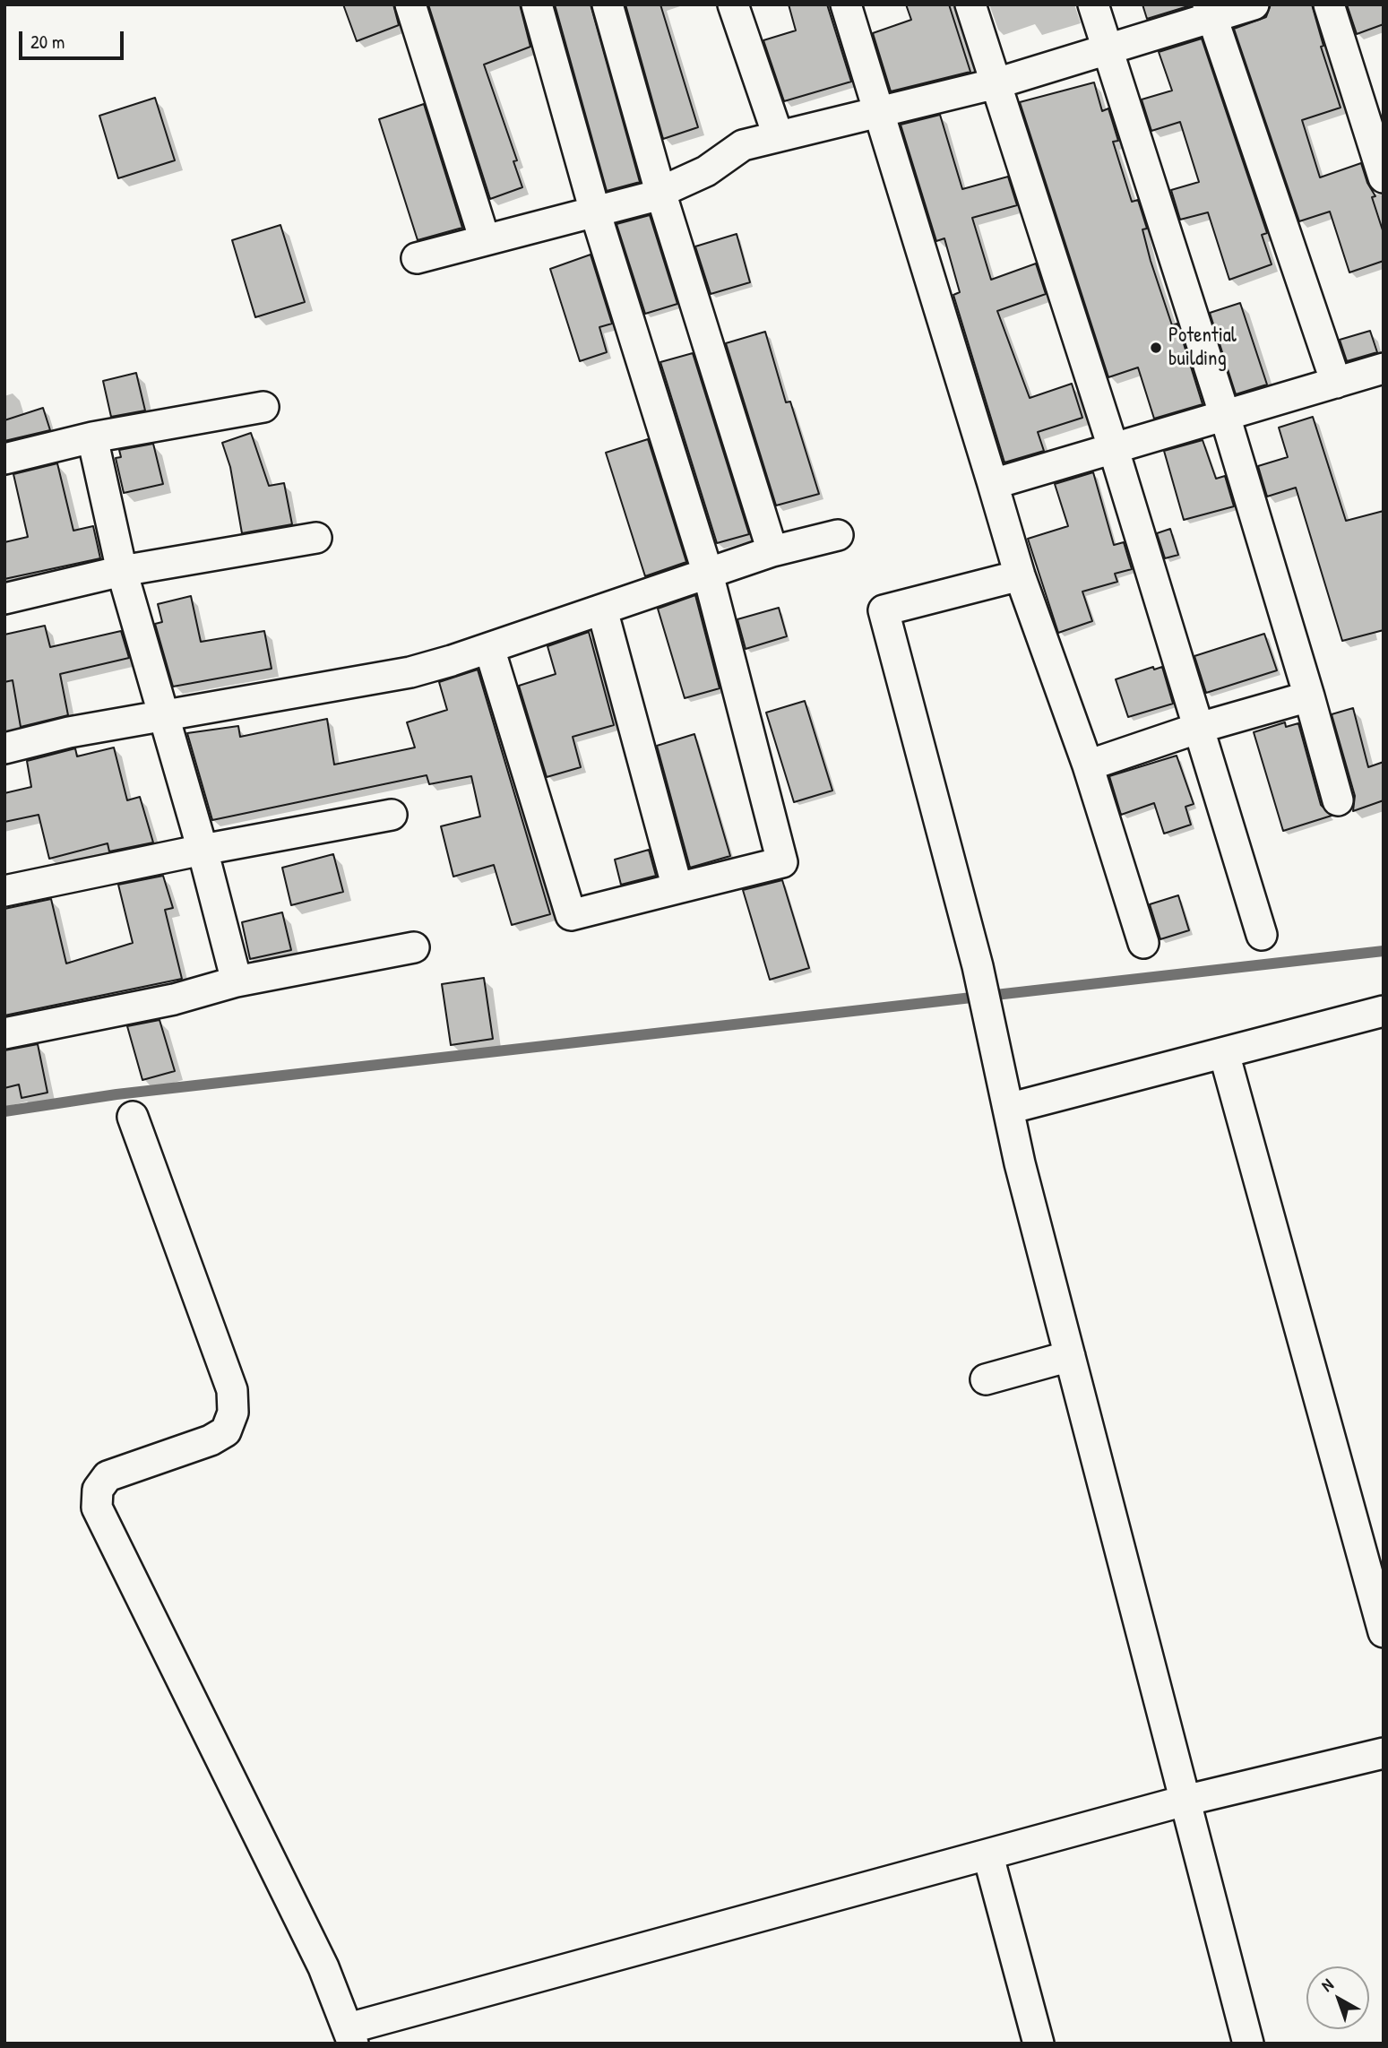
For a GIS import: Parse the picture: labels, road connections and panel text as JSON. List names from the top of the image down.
{
  "places": ["Potential building"],
  "scale_bar": "20 m",
  "north": "top left"
}
